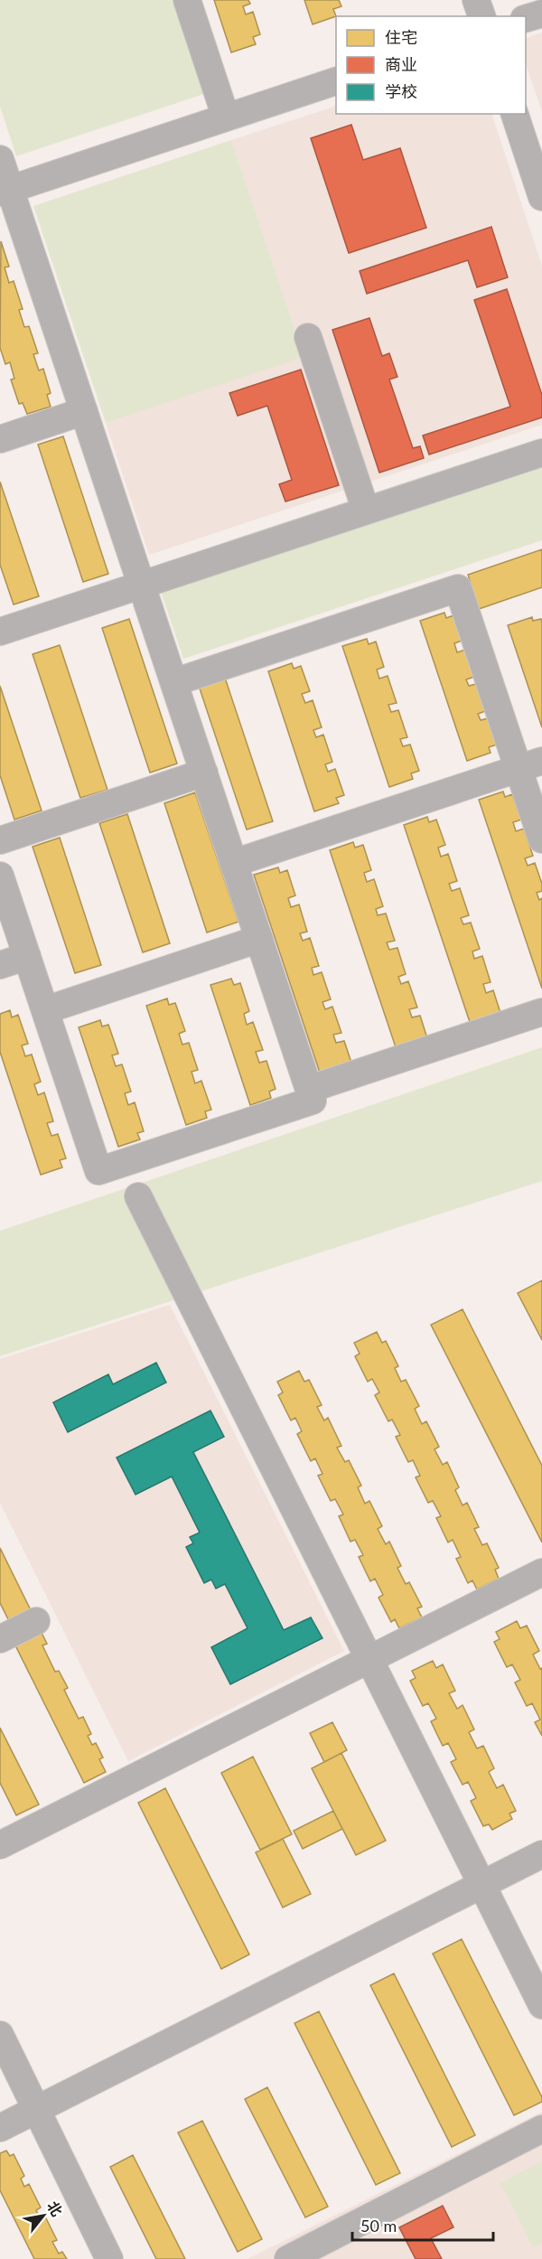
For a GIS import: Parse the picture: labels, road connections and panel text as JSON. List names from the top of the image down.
{
  "legend": ["住宅", "商业", "学校"],
  "scale_bar": "50 m",
  "north": "top right"
}
